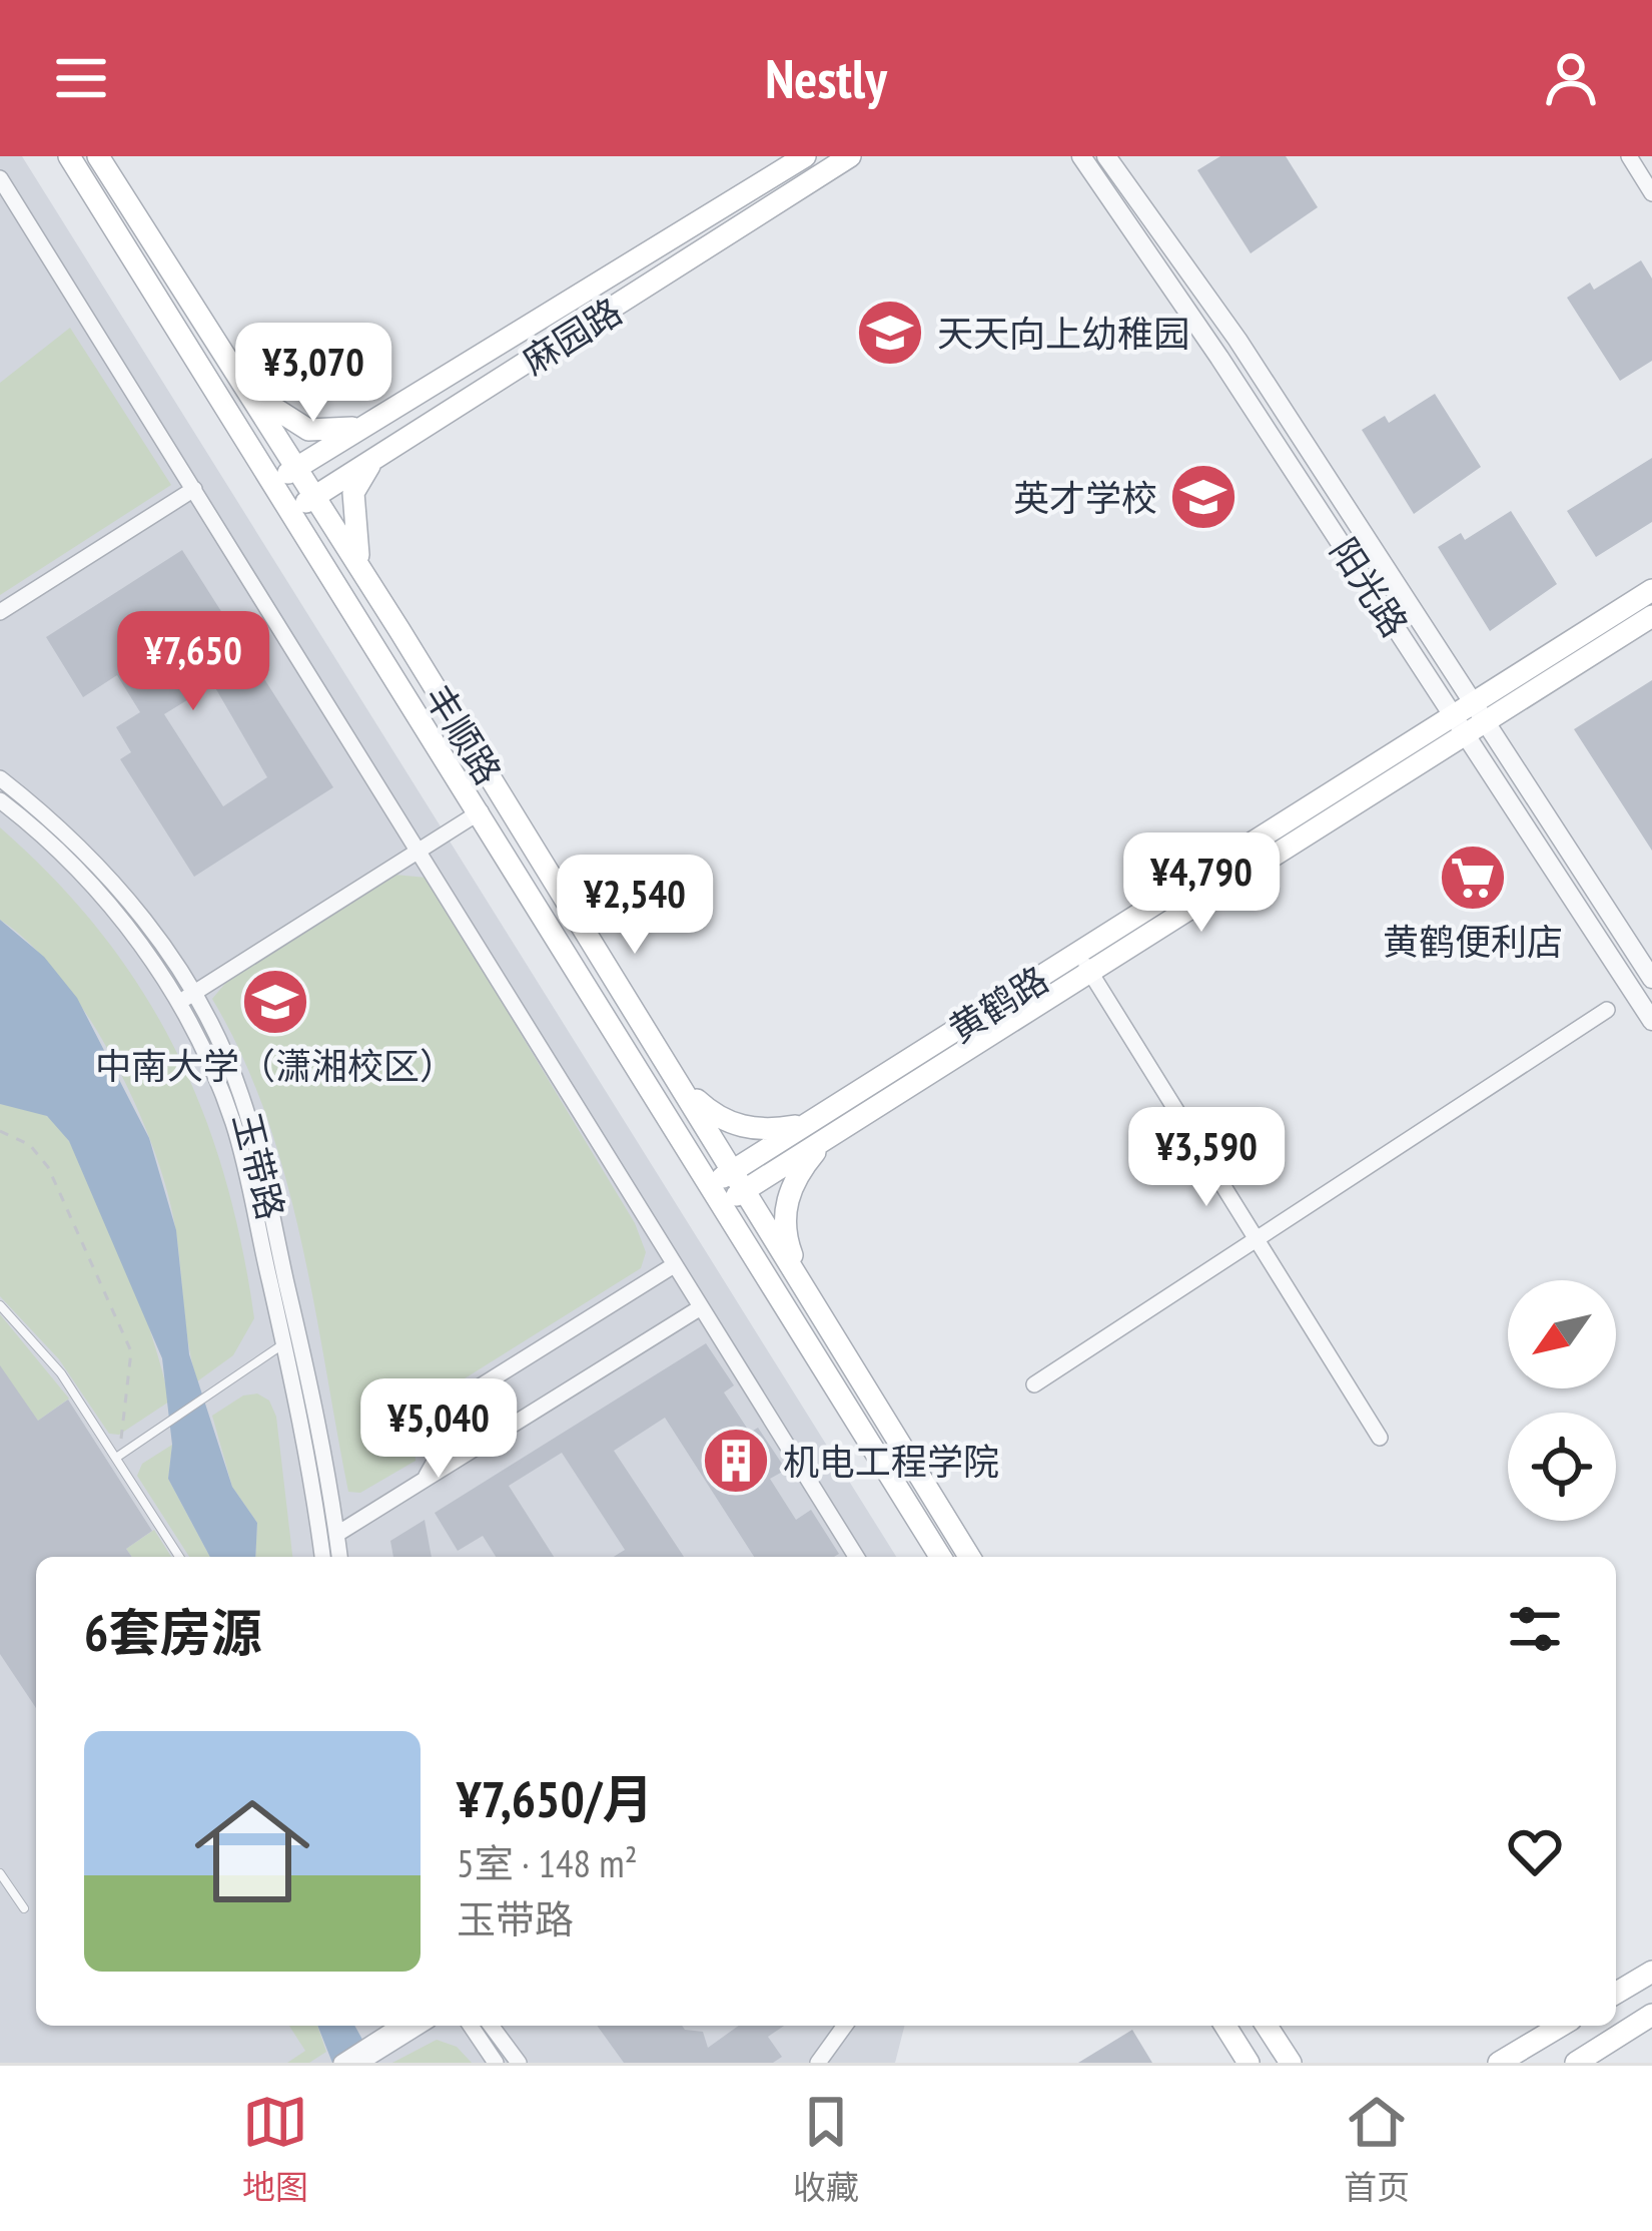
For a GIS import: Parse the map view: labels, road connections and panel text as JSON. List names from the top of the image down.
{
  "streets": {
    "main road": ["麻园路", "丰顺路", "黄鹤路"],
    "street": ["阳光路", "玉带路"]
  },
  "crossings": [
    ["麻园路", "丰顺路"],
    ["阳光路", "黄鹤路"],
    ["丰顺路", "黄鹤路"]
  ],
  "places": {
    "school or university": ["天天向上幼稚园", "英才学校", "中南大学（潇湘校区）"],
    "supermarket": ["黄鹤便利店"],
    "building": ["机电工程学院"]
  },
  "north": "bottom left",
  "page": {
    "header": "Nestly",
    "price": [
      "¥3,070",
      "¥7,650",
      "¥4,790",
      "¥2,540",
      "¥3,590",
      "¥5,040"
    ],
    "heading": "6套房源",
    "list": [
      {
        "name": "¥7,650/月",
        "note": "5室 · 148 m² · 玉带路"
      }
    ],
    "tabs": ["地图", "收藏", "首页"]
  }
}
